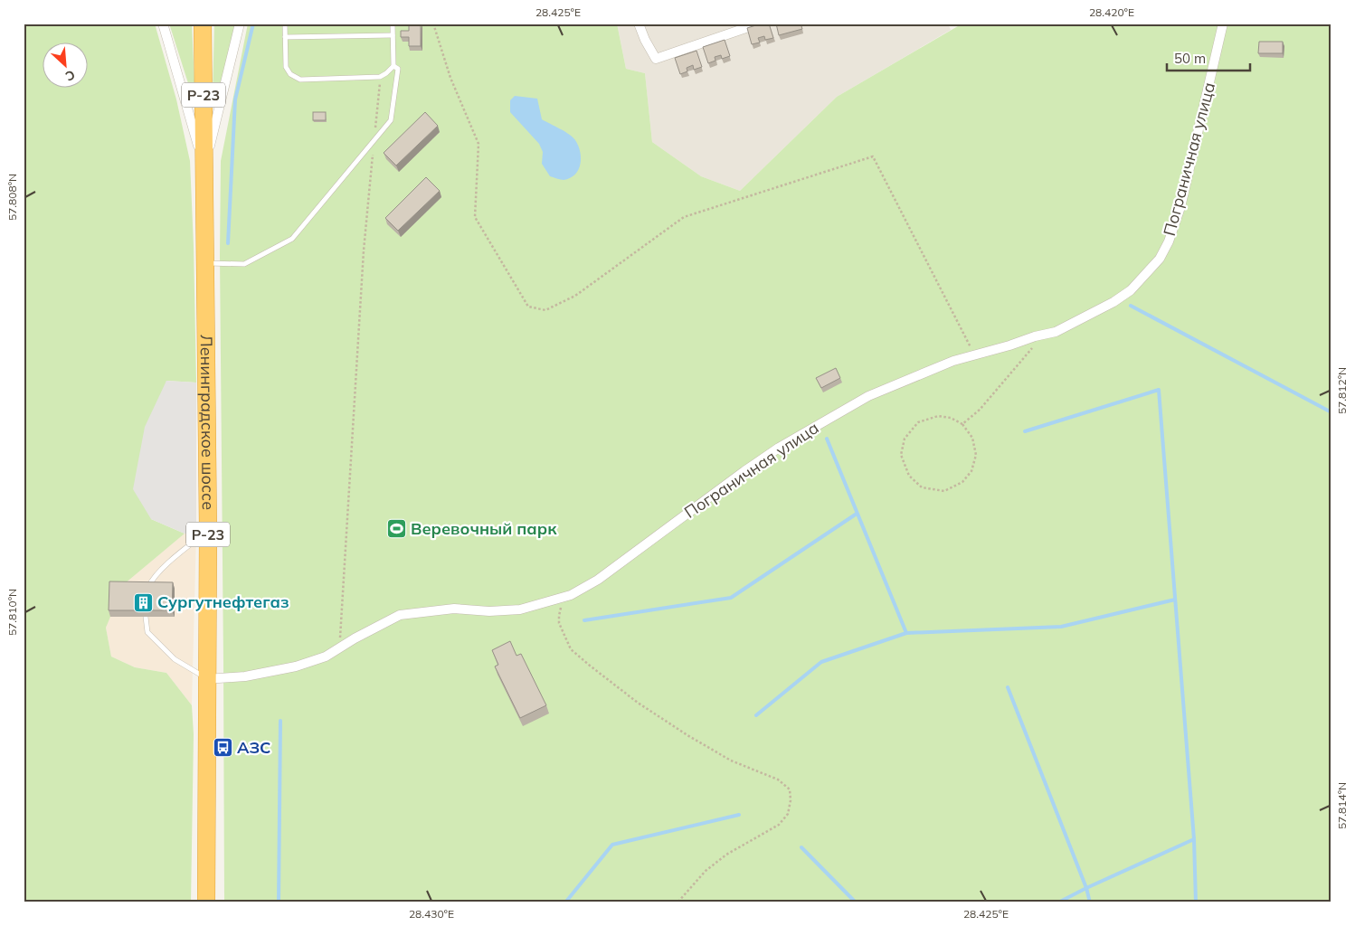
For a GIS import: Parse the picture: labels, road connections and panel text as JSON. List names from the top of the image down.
{
  "streets": {
    "highway": ["Р-23", "Ленинградское шоссе"],
    "street": ["Пограничная улица"]
  },
  "crossings": [
    ["Пограничная улица", "Ленинградское шоссе"]
  ],
  "places": {
    "sports": ["Веревочный парк"],
    "building": ["Сургутнефтегаз"],
    "bus stop": ["АЗС"]
  },
  "scale_bar": "50 m",
  "north": "bottom right",
  "coordinates": [
    "28.425°E",
    "28.420°E",
    "57.808°N",
    "57.812°N",
    "57.810°N",
    "57.814°N",
    "28.430°E"
  ]
}
